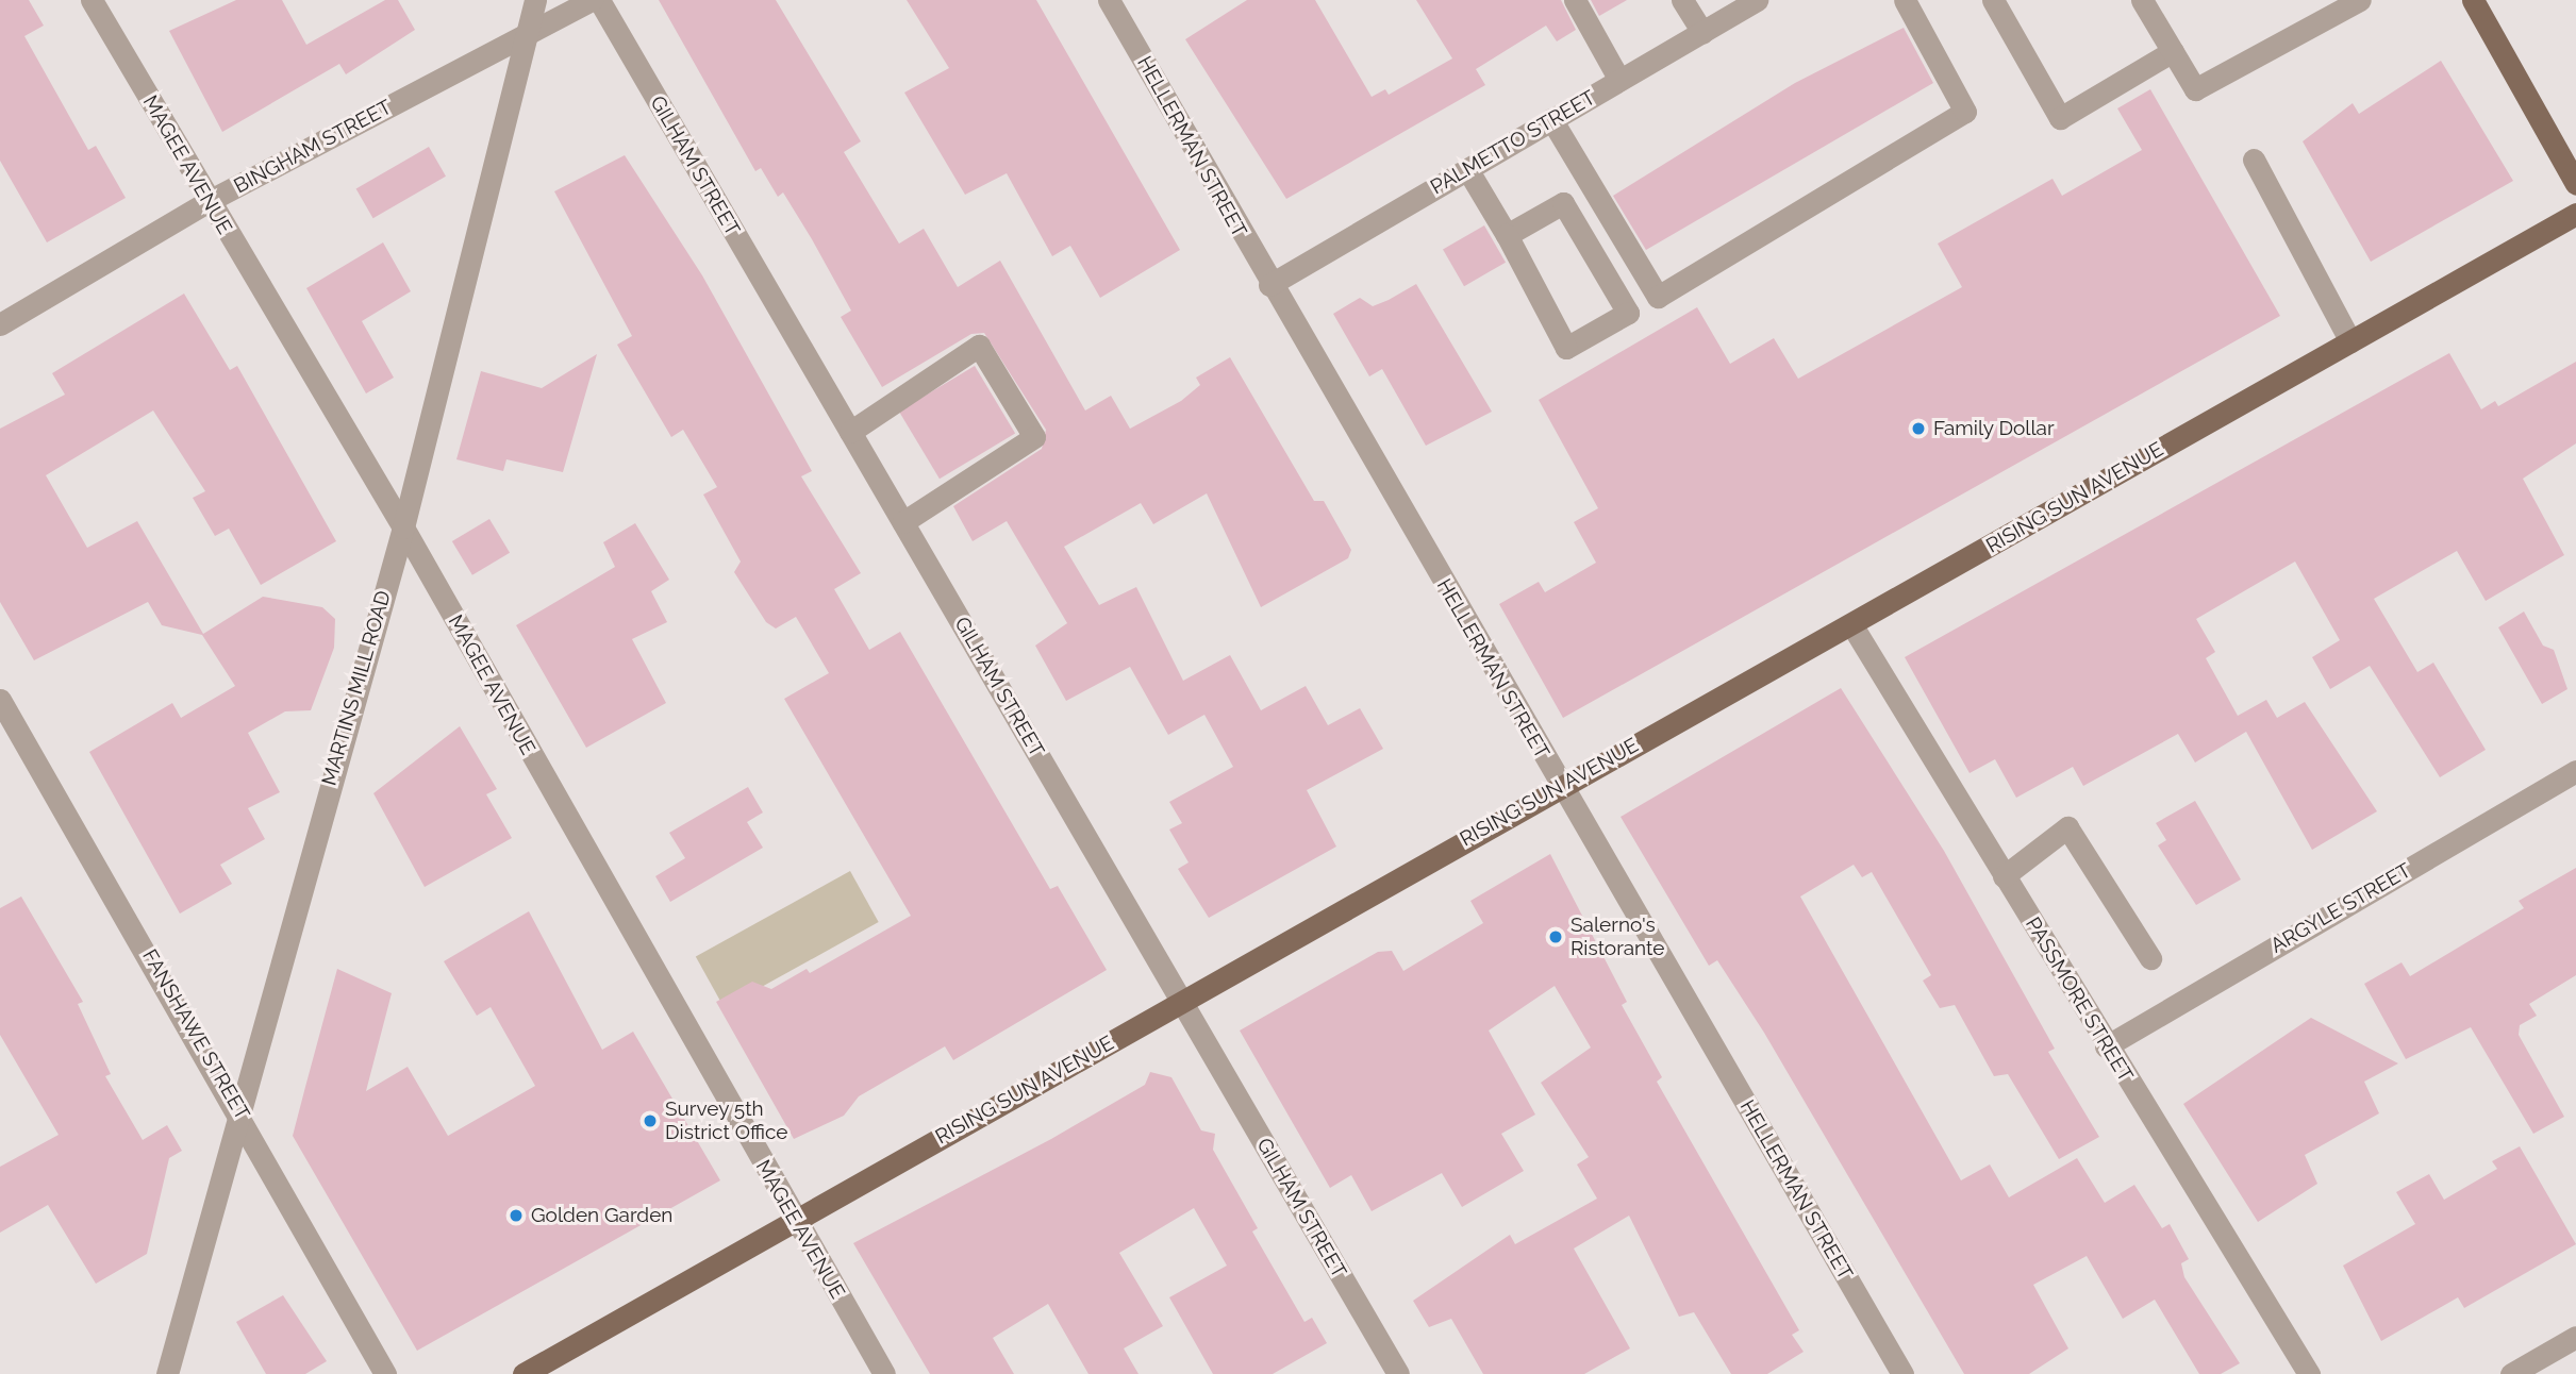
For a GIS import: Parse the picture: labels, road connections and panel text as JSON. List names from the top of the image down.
{
  "streets": {
    "main road": ["RISING SUN AVENUE"],
    "street": [
      "PALMETTO STREET",
      "BINGHAM STREET",
      "HELLERMAN STREET",
      "MAGEE AVENUE",
      "GILHAM STREET",
      "MARTINS MILL ROAD",
      "ARGYLE STREET",
      "PASSMORE STREET",
      "FANSHAWE STREET"
    ]
  },
  "crossings": [
    ["PALMETTO STREET", "HELLERMAN STREET"],
    ["BINGHAM STREET", "MAGEE AVENUE"],
    ["BINGHAM STREET", "MARTINS MILL ROAD"],
    ["HELLERMAN STREET", "RISING SUN AVENUE"],
    ["MAGEE AVENUE", "RISING SUN AVENUE"],
    ["MAGEE AVENUE", "MARTINS MILL ROAD"],
    ["GILHAM STREET", "RISING SUN AVENUE"],
    ["RISING SUN AVENUE", "PASSMORE STREET"],
    ["MARTINS MILL ROAD", "FANSHAWE STREET"],
    ["ARGYLE STREET", "PASSMORE STREET"]
  ],
  "places": [
    "Family Dollar",
    "Salerno's Ristorante",
    "Survey 5th District Office",
    "Golden Garden"
  ]
}
